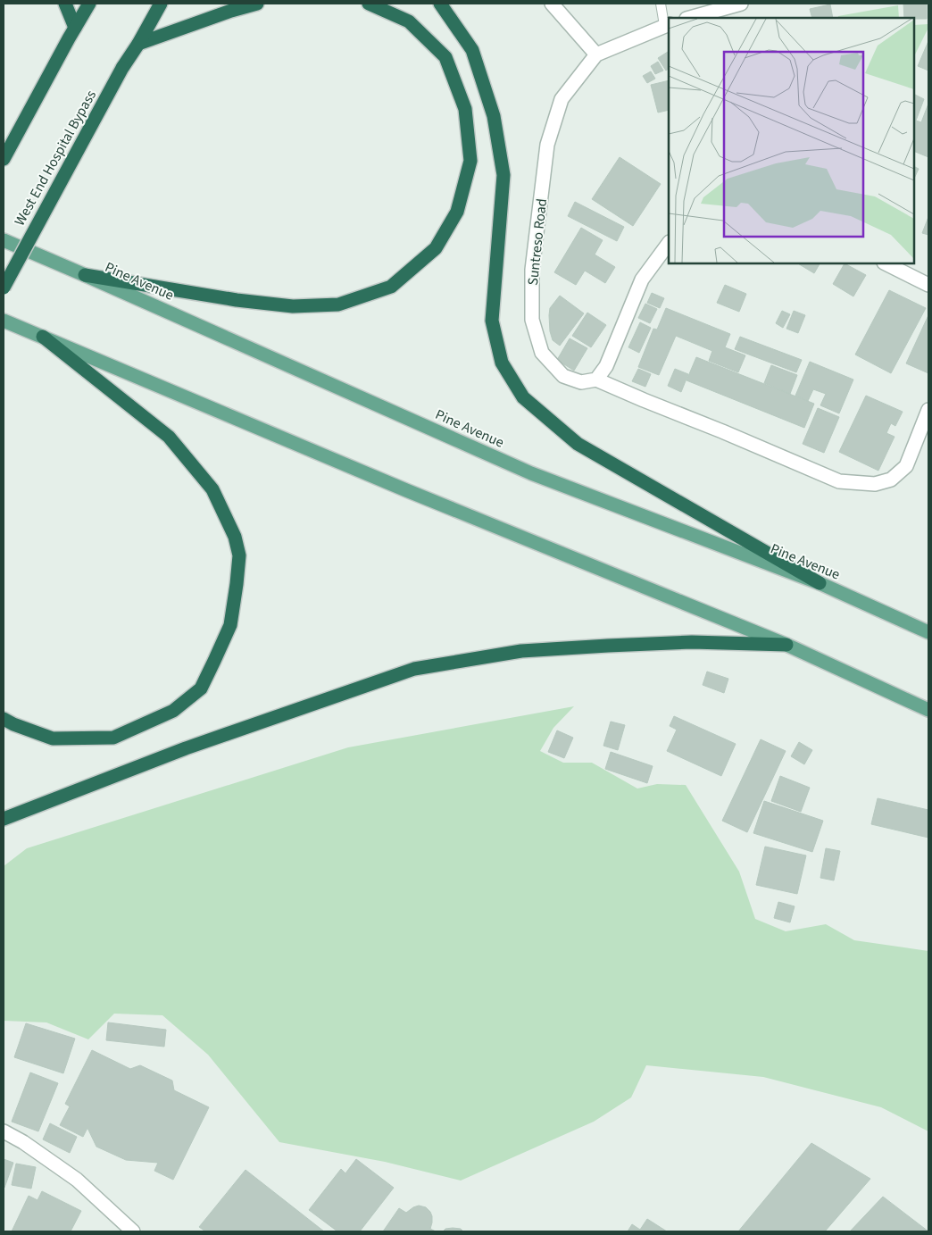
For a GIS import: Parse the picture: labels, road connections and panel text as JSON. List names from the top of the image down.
{
  "streets": {
    "highway": ["West End Hospital Bypass"],
    "main road": ["Pine Avenue"],
    "street": ["Suntreso Road"]
  }
}
